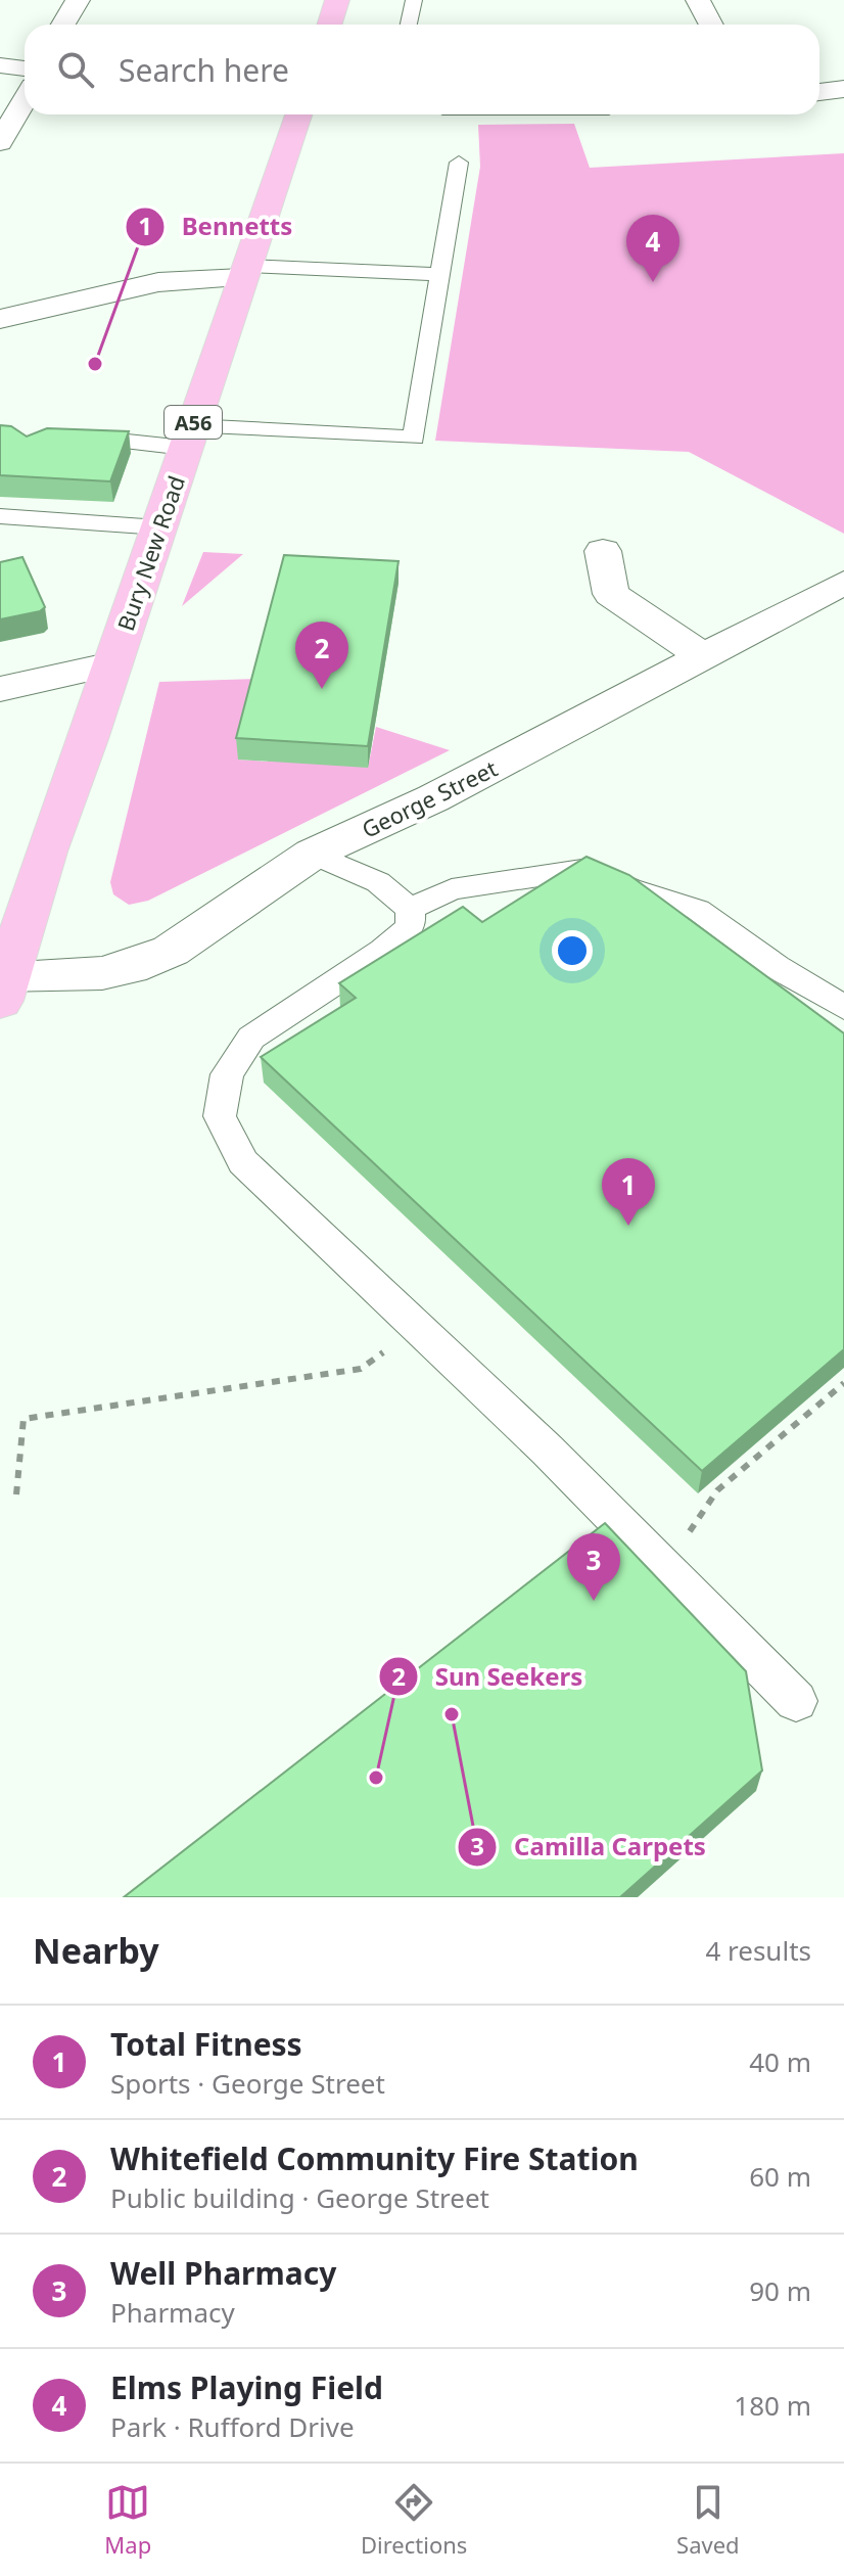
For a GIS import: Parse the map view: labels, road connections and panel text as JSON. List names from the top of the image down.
{
  "streets": {
    "highway": ["A56", "Bury New Road"],
    "street": ["George Street"]
  },
  "crossings": [
    ["Bury New Road", "George Street"]
  ],
  "places": ["Bennetts", "Camilla Carpets", "Sun Seekers"],
  "page": {
    "search": "Search here",
    "pins": [
      "4",
      "2",
      "1",
      "3"
    ],
    "heading": ["Nearby", "4 results"],
    "list": [
      {
        "mark": "1",
        "name": "Total Fitness",
        "note": "Sports · George Street",
        "value": "40 m"
      },
      {
        "mark": "2",
        "name": "Whitefield Community Fire Station",
        "note": "Public building · George Street",
        "value": "60 m"
      },
      {
        "mark": "3",
        "name": "Well Pharmacy",
        "note": "Pharmacy",
        "value": "90 m"
      },
      {
        "mark": "4",
        "name": "Elms Playing Field",
        "note": "Park · Rufford Drive",
        "value": "180 m"
      }
    ],
    "nav": ["Map", "Directions", "Saved"]
  }
}
